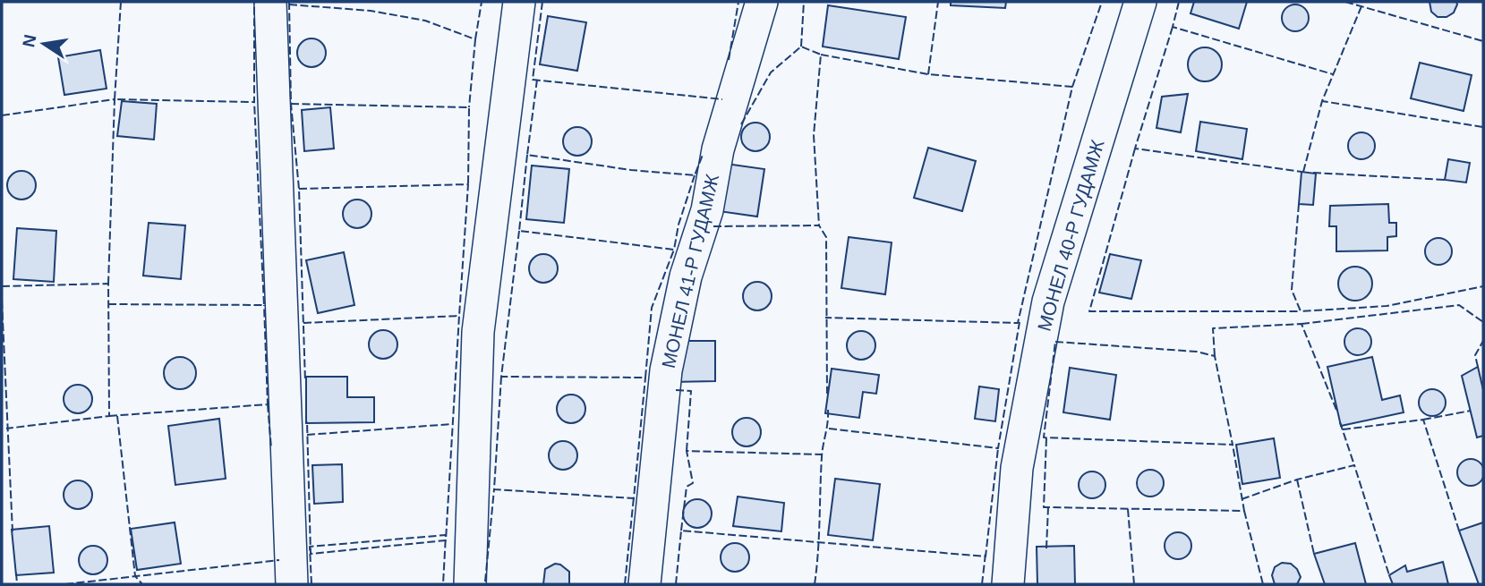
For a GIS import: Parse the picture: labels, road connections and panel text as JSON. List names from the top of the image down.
{
  "streets": {
    "street": ["МОНЕЛ 40-Р ГУДАМЖ", "МОНЕЛ 41-Р ГУДАМЖ"]
  },
  "north": "left"
}
